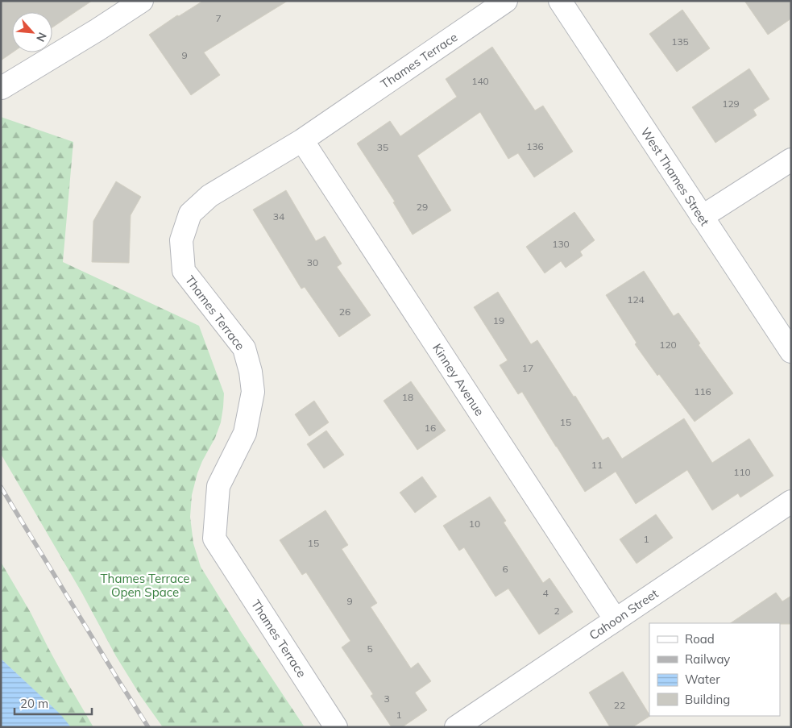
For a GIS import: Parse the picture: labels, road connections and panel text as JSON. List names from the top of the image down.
{
  "streets": {
    "street": [
      "Thames Terrace",
      "West Thames Street",
      "Kinney Avenue",
      "Cahoon Street"
    ]
  },
  "crossings": [
    ["Thames Terrace", "Kinney Avenue"],
    ["Kinney Avenue", "Cahoon Street"]
  ],
  "parks": ["Thames Terrace Open Space"],
  "house_numbers": [
    "7",
    "135",
    "9",
    "140",
    "129",
    "136",
    "35",
    "29",
    "34",
    "130",
    "30",
    "124",
    "26",
    "19",
    "120",
    "17",
    "116",
    "18",
    "15",
    "16",
    "11",
    "110",
    "10",
    "1",
    "15",
    "6",
    "4",
    "9",
    "2",
    "5",
    "3",
    "22",
    "1"
  ],
  "legend": [
    "Road",
    "Railway",
    "Water",
    "Building"
  ],
  "scale_bar": "20 m",
  "north": "bottom right"
}
